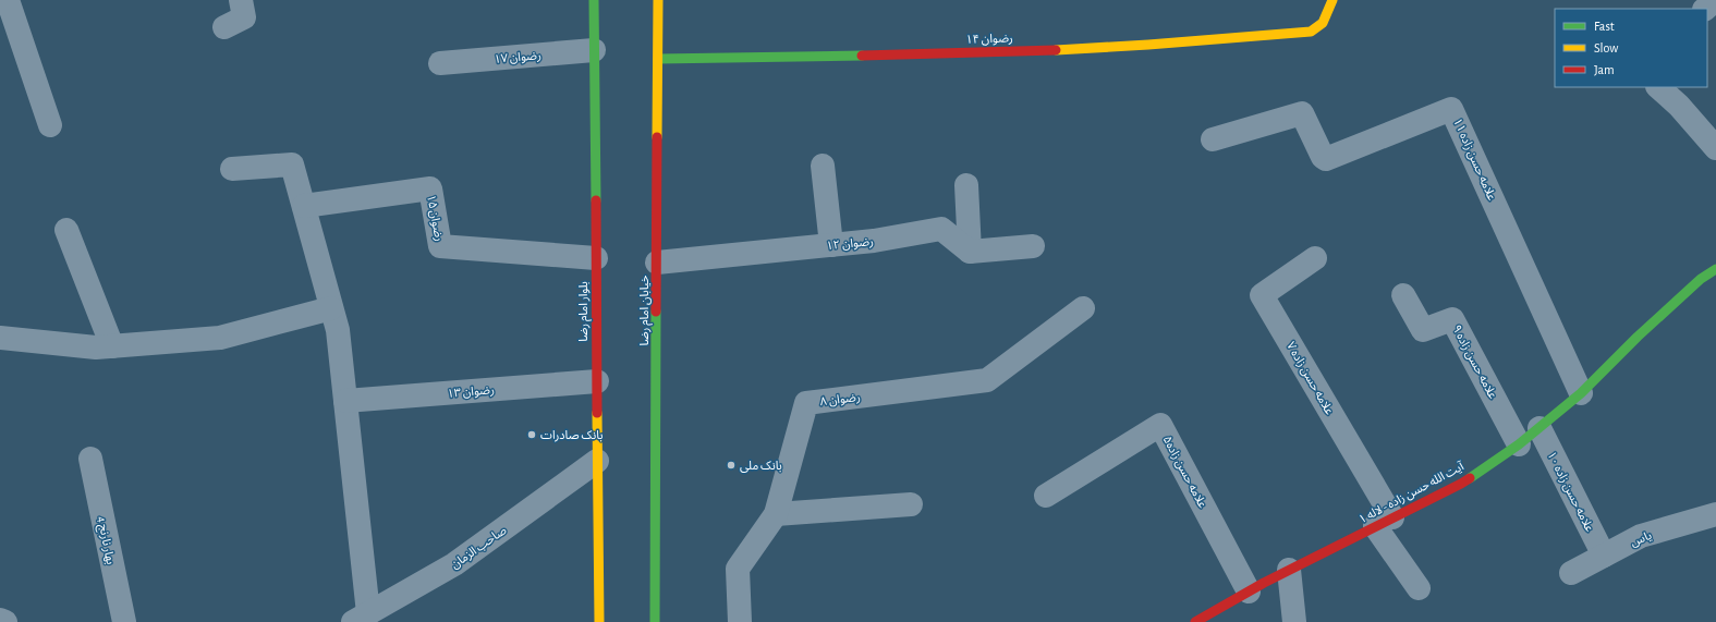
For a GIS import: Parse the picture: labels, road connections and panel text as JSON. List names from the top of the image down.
{
  "streets": {
    "street": [
      "رضوان ۱۴",
      "رضوان ۱۷",
      "علامه حسن زاده ۱۱",
      "رضوان ۱۵",
      "رضوان ۱۲",
      "خیابان امام رضا",
      "بلوار امام رضا",
      "علامه حسن زاده ۹",
      "علامه حسن زاده ۷",
      "رضوان ۱۳",
      "رضوان ۸",
      "علامه حسن زاده۵",
      "علامه حسن زاده ۱۰",
      "آیت الله حسن زاده - لاله ۱",
      "یاس",
      "بهار نارنج 4",
      "صاحب الزمان"
    ]
  },
  "crossings": [
    ["رضوان ۱۴", "خیابان امام رضا"],
    ["رضوان ۱۷", "بلوار امام رضا"],
    ["علامه حسن زاده ۱۱", "آیت الله حسن زاده - لاله ۱"],
    ["رضوان ۱۵", "بلوار امام رضا"],
    ["رضوان ۱۲", "خیابان امام رضا"],
    ["بلوار امام رضا", "رضوان ۱۳"],
    ["بلوار امام رضا", "صاحب الزمان"],
    ["علامه حسن زاده ۹", "آیت الله حسن زاده - لاله ۱"],
    ["علامه حسن زاده ۷", "آیت الله حسن زاده - لاله ۱"],
    ["علامه حسن زاده۵", "آیت الله حسن زاده - لاله ۱"],
    ["علامه حسن زاده ۱۰", "آیت الله حسن زاده - لاله ۱"],
    ["علامه حسن زاده ۱۰", "یاس"]
  ],
  "places": ["بانک صادرات", "بانک‌ ملی"],
  "legend": ["Fast", "Slow", "Jam"]
}
